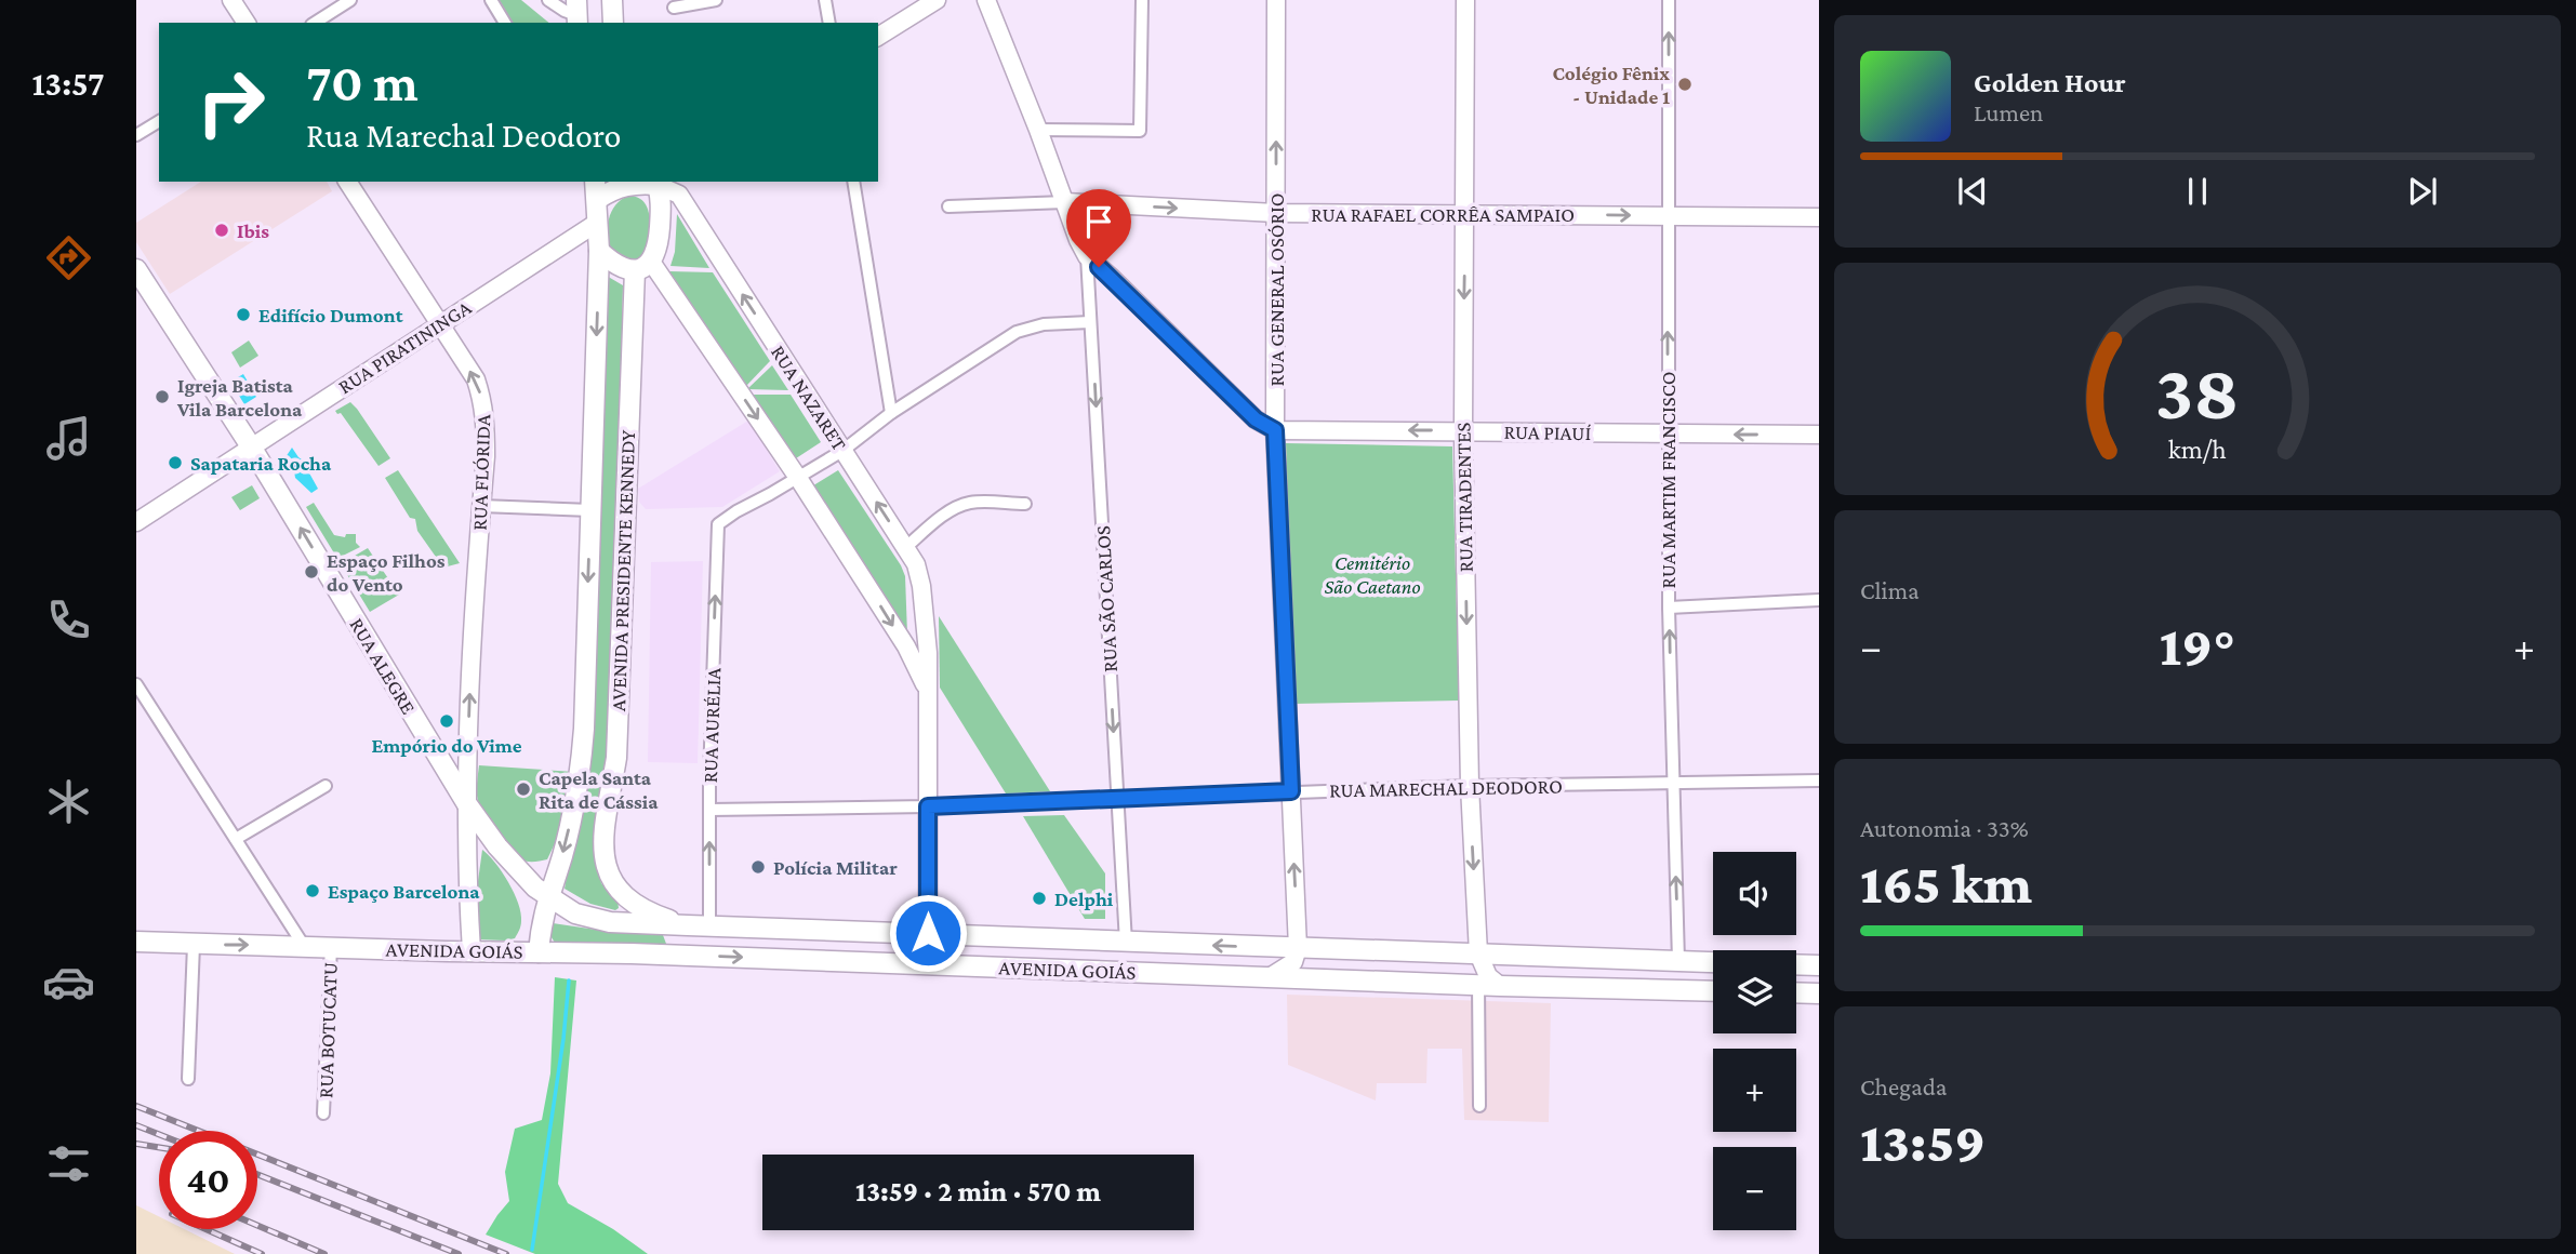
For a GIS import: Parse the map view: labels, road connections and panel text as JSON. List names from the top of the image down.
{
  "streets": {
    "main road": ["AVENIDA PRESIDENTE KENNEDY", "RUA ALEGRE", "AVENIDA GOIÁS"],
    "street": [
      "RUA RAFAEL CORRÊA SAMPAIO",
      "RUA GENERAL OSÓRIO",
      "RUA PIRATININGA",
      "RUA NAZARET",
      "RUA PIAUÍ",
      "RUA FLÓRIDA",
      "RUA MARTIM FRANCISCO",
      "RUA TIRADENTES",
      "RUA SÃO CARLOS",
      "RUA AURÉLIA",
      "RUA MARECHAL DEODORO",
      "RUA BOTUCATU"
    ]
  },
  "crossings": [
    ["RUA RAFAEL CORRÊA SAMPAIO", "RUA GENERAL OSÓRIO"],
    ["RUA RAFAEL CORRÊA SAMPAIO", "RUA MARTIM FRANCISCO"],
    ["RUA RAFAEL CORRÊA SAMPAIO", "RUA TIRADENTES"],
    ["RUA GENERAL OSÓRIO", "RUA PIAUÍ"],
    ["RUA GENERAL OSÓRIO", "RUA MARECHAL DEODORO"],
    ["RUA GENERAL OSÓRIO", "AVENIDA GOIÁS"],
    ["RUA PIRATININGA", "RUA FLÓRIDA"],
    ["RUA PIRATININGA", "AVENIDA PRESIDENTE KENNEDY"],
    ["RUA PIRATININGA", "RUA ALEGRE"],
    ["RUA NAZARET", "AVENIDA PRESIDENTE KENNEDY"],
    ["RUA NAZARET", "RUA MARECHAL DEODORO"],
    ["RUA NAZARET", "AVENIDA GOIÁS"],
    ["RUA PIAUÍ", "RUA MARTIM FRANCISCO"],
    ["RUA PIAUÍ", "RUA TIRADENTES"],
    ["RUA FLÓRIDA", "RUA ALEGRE"],
    ["RUA FLÓRIDA", "AVENIDA GOIÁS"],
    ["RUA MARTIM FRANCISCO", "RUA MARECHAL DEODORO"],
    ["RUA MARTIM FRANCISCO", "AVENIDA GOIÁS"],
    ["RUA TIRADENTES", "RUA MARECHAL DEODORO"],
    ["RUA TIRADENTES", "AVENIDA GOIÁS"],
    ["AVENIDA PRESIDENTE KENNEDY", "RUA ALEGRE"],
    ["AVENIDA PRESIDENTE KENNEDY", "AVENIDA GOIÁS"],
    ["RUA SÃO CARLOS", "RUA MARECHAL DEODORO"],
    ["RUA SÃO CARLOS", "AVENIDA GOIÁS"],
    ["RUA ALEGRE", "AVENIDA GOIÁS"],
    ["RUA AURÉLIA", "RUA MARECHAL DEODORO"],
    ["RUA AURÉLIA", "AVENIDA GOIÁS"],
    ["AVENIDA GOIÁS", "RUA BOTUCATU"]
  ],
  "one_way": [
    "RUA RAFAEL CORRÊA SAMPAIO",
    "RUA GENERAL OSÓRIO",
    "RUA PIAUÍ",
    "RUA FLÓRIDA",
    "RUA MARTIM FRANCISCO",
    "RUA TIRADENTES",
    "RUA SÃO CARLOS",
    "RUA ALEGRE",
    "RUA AURÉLIA"
  ],
  "parks": ["Cemitério São Caetano"],
  "places": [
    "Colégio Fênix - Unidade 1",
    "Ibis",
    "Edifício Dumont",
    "Igreja Batista Vila Barcelona",
    "Sapataria Rocha",
    "Espaço Filhos do Vento",
    "Empório do Vime",
    "Capela Santa Rita de Cássia",
    "Polícia Militar",
    "Espaço Barcelona",
    "Delphi"
  ],
  "page": {
    "tabs": "13:57",
    "turn": ["70 m", "Rua Marechal Deodoro"],
    "song": ["Golden Hour", "Lumen"],
    "tile": [
      "Clima",
      ["Autonomia · 33%", "165 km"],
      ["Chegada", "13:59"]
    ],
    "heat": ["−", "19°", "+"],
    "map_buttons": ["+", "−"],
    "limit": "40",
    "trip": "13:59 · 2 min · 570 m",
    "gauge": ["38", "km/h"]
  }
}
